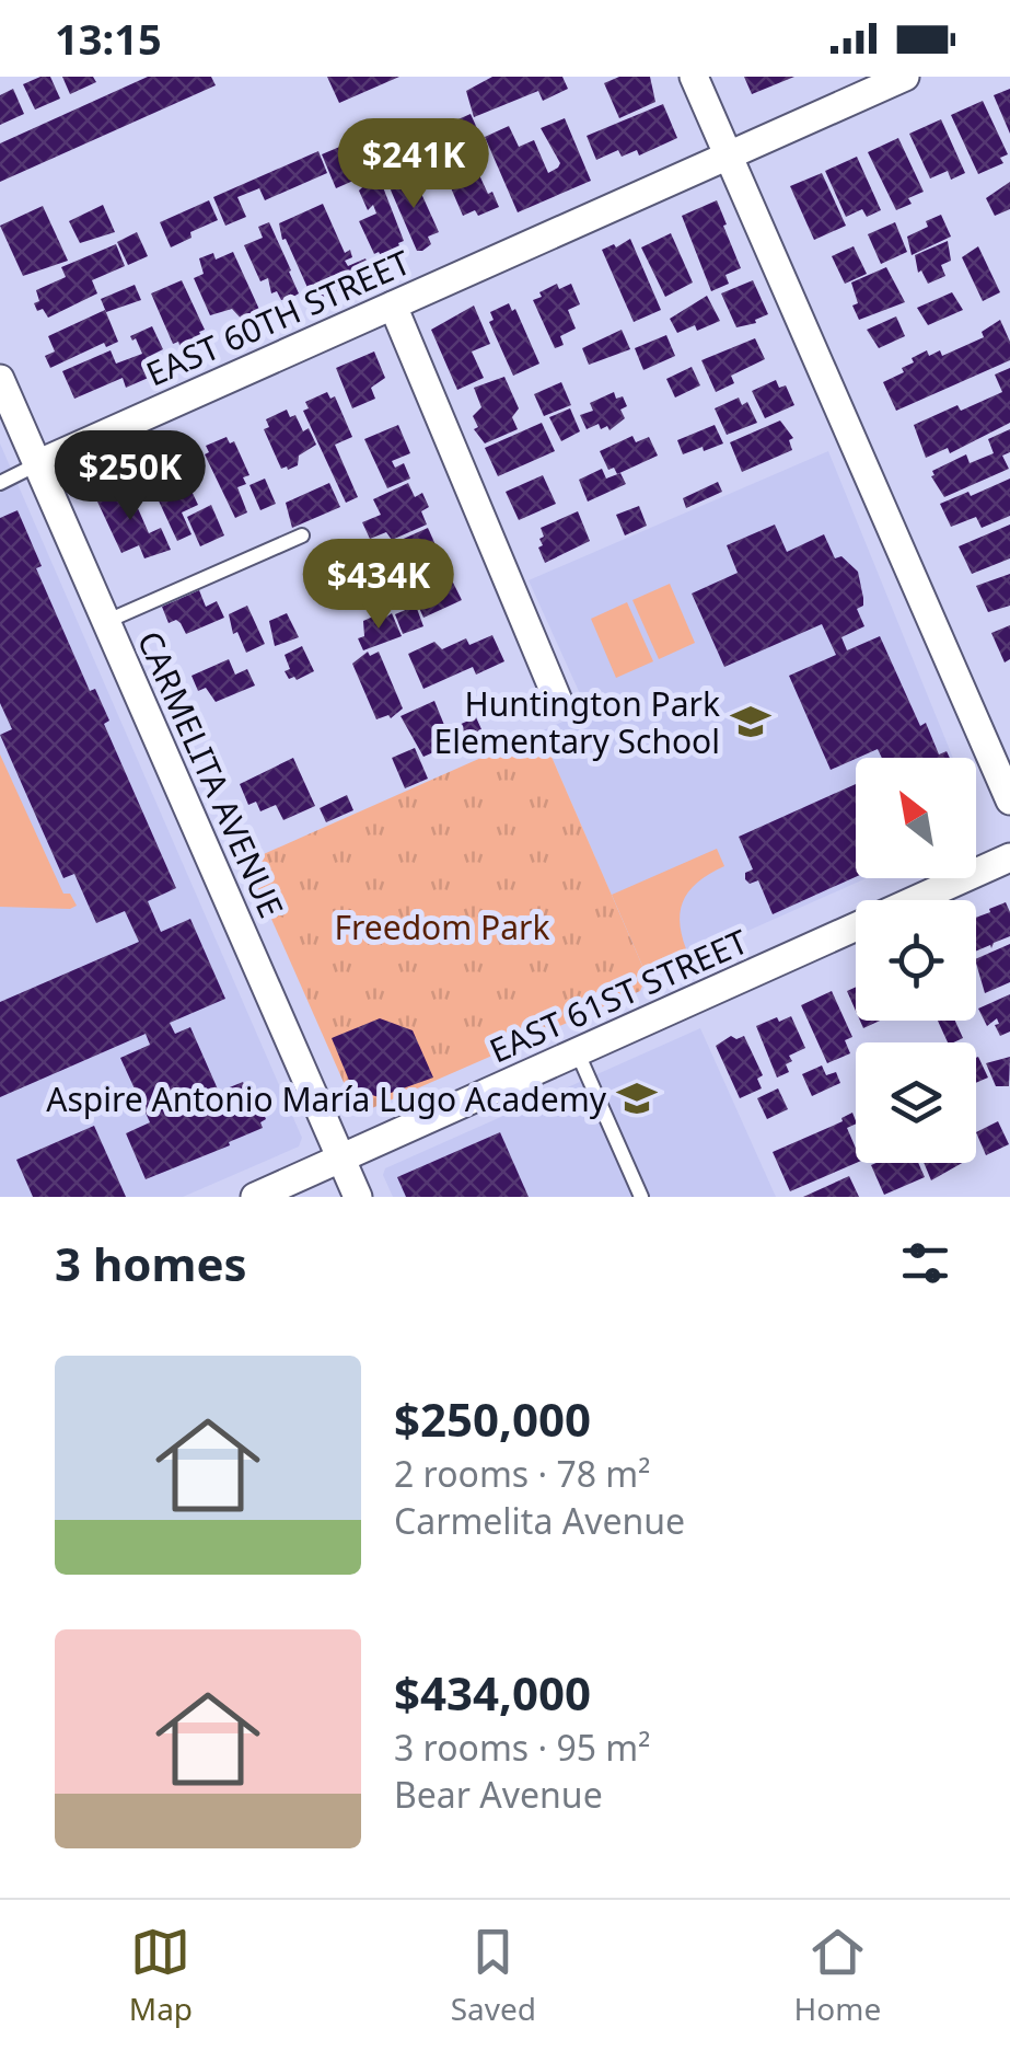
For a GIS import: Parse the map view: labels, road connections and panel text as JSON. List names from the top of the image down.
{
  "streets": {
    "street": ["EAST 60TH STREET", "CARMELITA AVENUE", "EAST 61ST STREET"]
  },
  "crossings": [
    ["EAST 60TH STREET", "CARMELITA AVENUE"],
    ["CARMELITA AVENUE", "EAST 61ST STREET"]
  ],
  "parks": ["Freedom Park"],
  "places": {
    "school or university": ["Huntington Park Elementary School", "Aspire Antonio María Lugo Academy"]
  },
  "north": "top left",
  "page": {
    "status": "13:15",
    "price": ["$241K", "$250K", "$434K"],
    "heading": "3 homes",
    "list": [
      {
        "name": "$250,000",
        "note": "2 rooms · 78 m² · Carmelita Avenue"
      },
      {
        "name": "$434,000",
        "note": "3 rooms · 95 m² · Bear Avenue"
      }
    ],
    "tabs": ["Map", "Saved", "Home"]
  }
}
